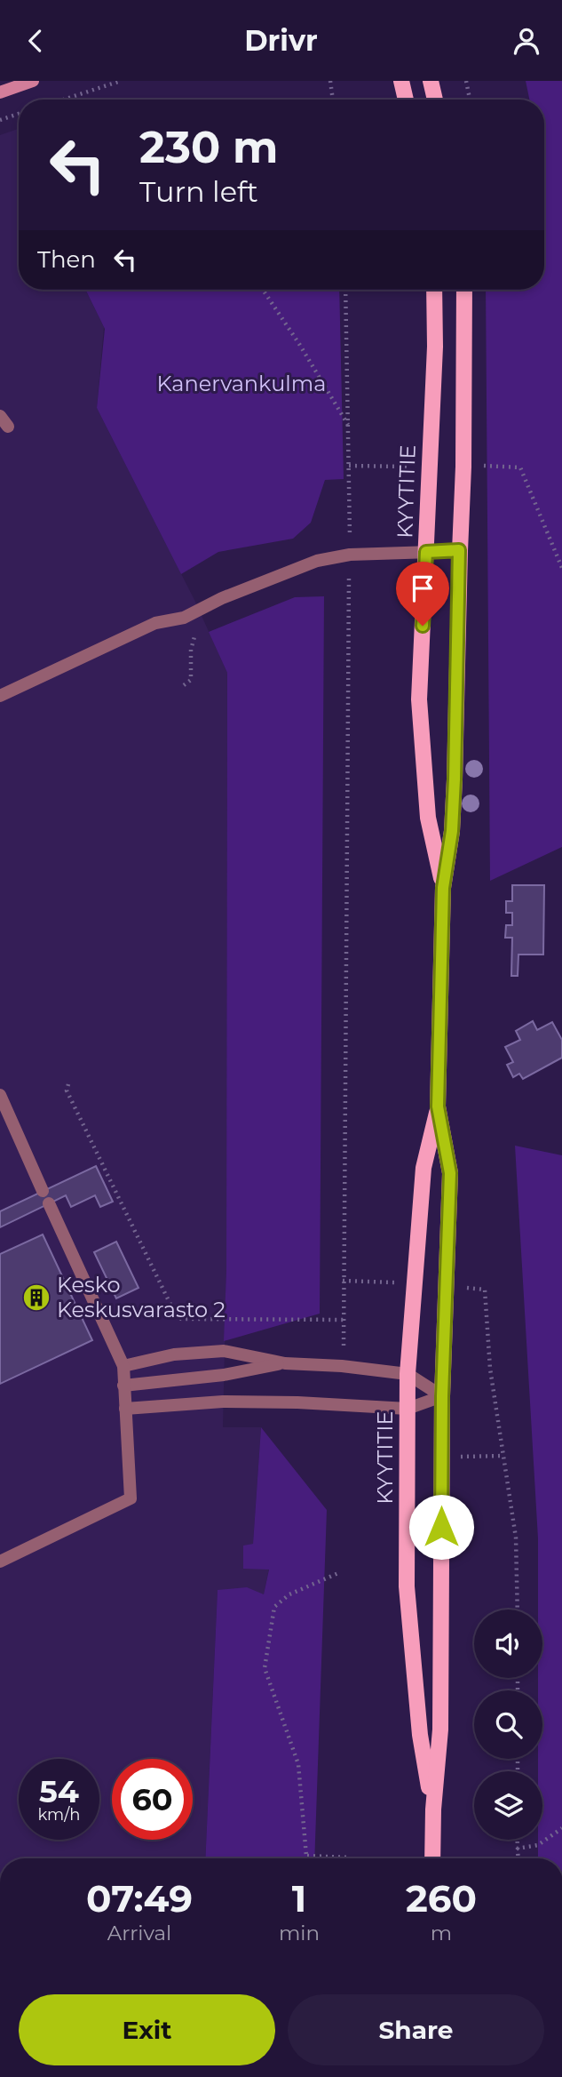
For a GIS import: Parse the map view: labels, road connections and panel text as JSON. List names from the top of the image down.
{
  "streets": {
    "main road": ["KYYTITIE"]
  },
  "parks": ["Kanervankulma"],
  "places": {
    "building": ["Kesko Keskusvarasto 2"]
  },
  "page": {
    "header": "Drivr",
    "turn": ["230 m", "Turn left"],
    "then": "Then",
    "speed": "54 km/h",
    "limit": "60",
    "eta": [
      "07:49",
      "Arrival",
      "1",
      "min",
      "260",
      "m"
    ],
    "buttons": ["Exit", "Share"]
  }
}
